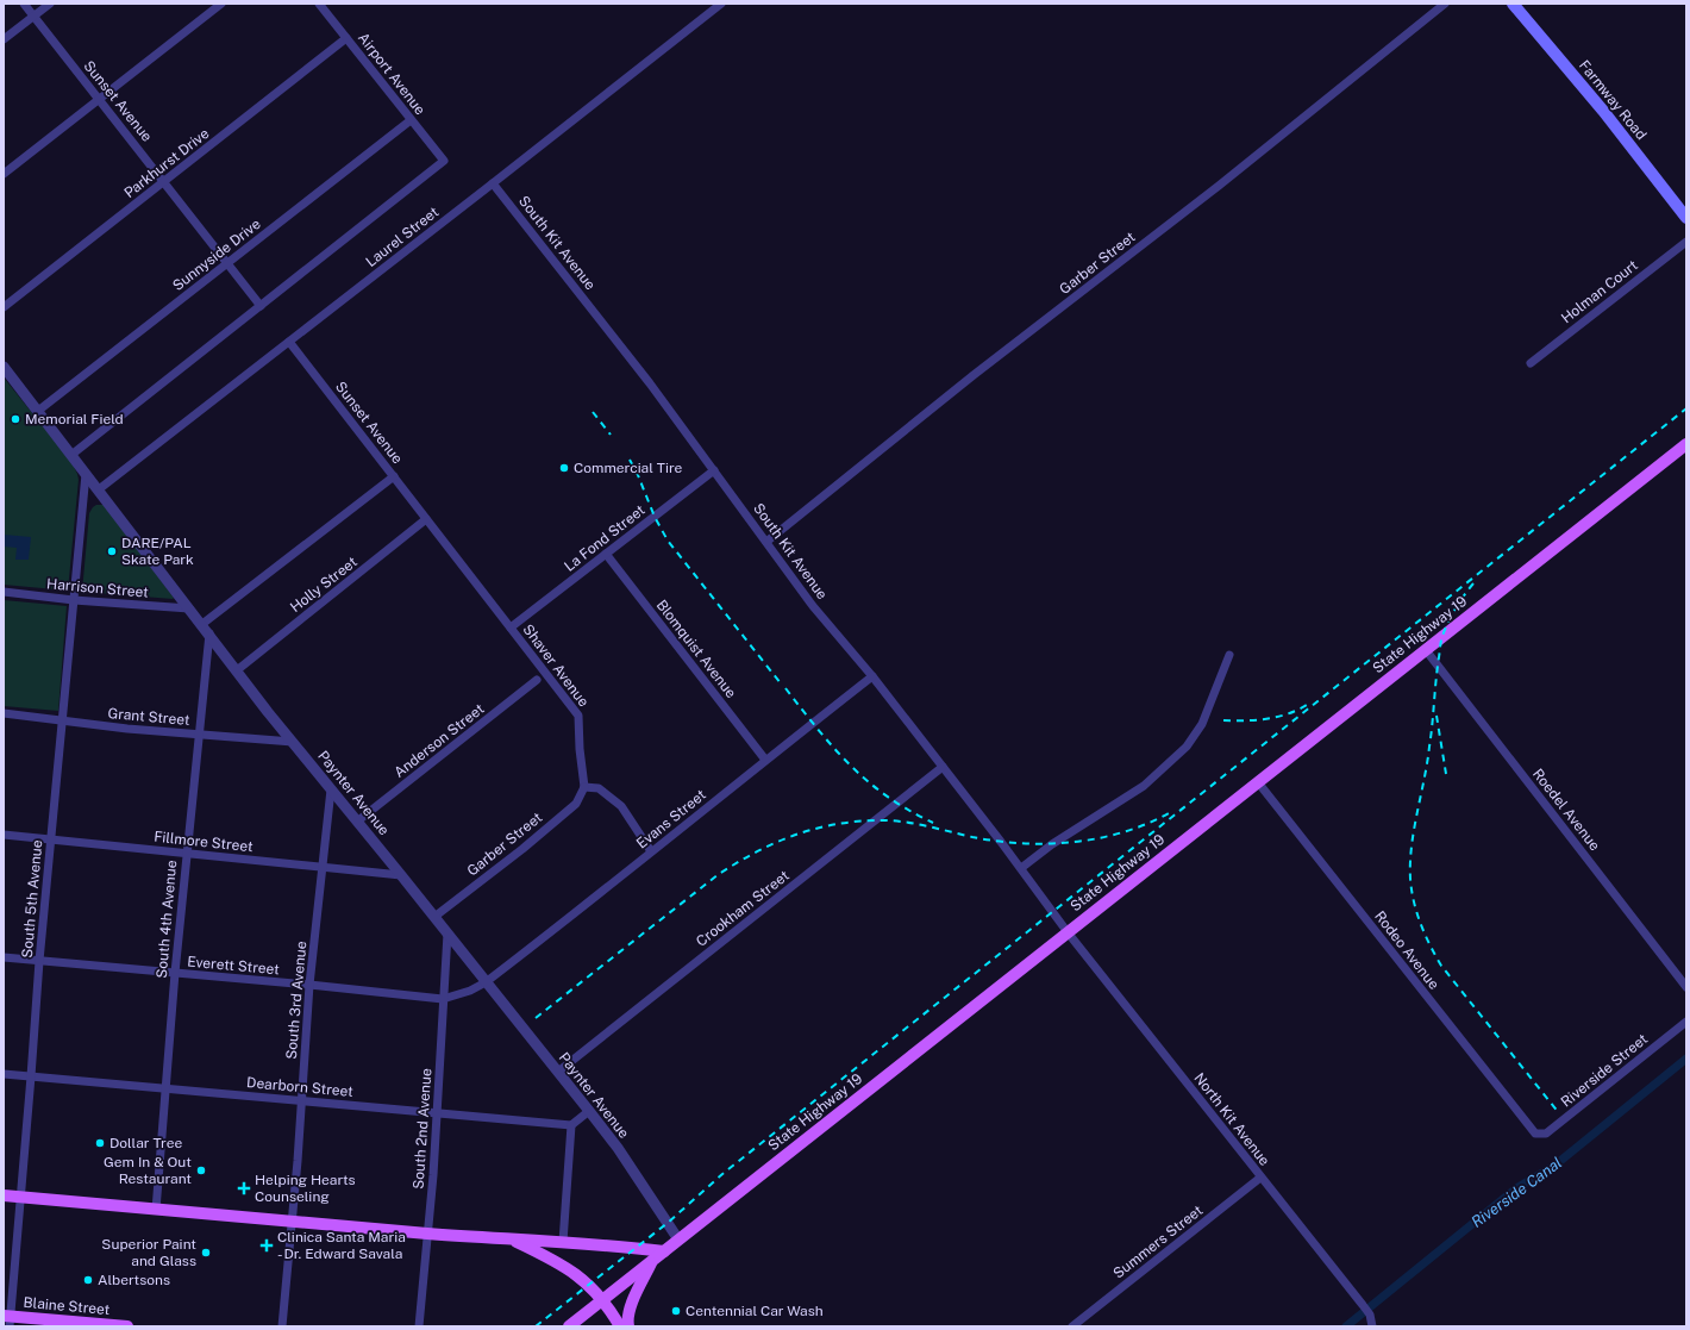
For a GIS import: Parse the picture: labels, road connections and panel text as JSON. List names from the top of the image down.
{
  "streets": {
    "main road": ["Farmway Road", "State Highway 19", "Blaine Street"],
    "street": [
      "Airport Avenue",
      "Sunset Avenue",
      "Parkhurst Drive",
      "Laurel Street",
      "South Kit Avenue",
      "Sunnyside Drive",
      "Garber Street",
      "Holman Court",
      "La Fond Street",
      "Holly Street",
      "Harrison Street",
      "Blomquist Avenue",
      "Shaver Avenue",
      "Grant Street",
      "Anderson Street",
      "Paynter Avenue",
      "Roedel Avenue",
      "Evans Street",
      "Fillmore Street",
      "South 5th Avenue",
      "Crookham Street",
      "South 4th Avenue",
      "Rodeo Avenue",
      "Everett Street",
      "South 3rd Avenue",
      "Riverside Street",
      "Dearborn Street",
      "North Kit Avenue",
      "South 2nd Avenue",
      "Summers Street"
    ]
  },
  "crossings": [
    ["Airport Avenue", "Sunset Avenue"],
    ["Airport Avenue", "Parkhurst Drive"],
    ["Airport Avenue", "Sunnyside Drive"],
    ["Sunset Avenue", "Parkhurst Drive"],
    ["Sunset Avenue", "Laurel Street"],
    ["Sunset Avenue", "Sunnyside Drive"],
    ["Sunset Avenue", "Holly Street"],
    ["Sunset Avenue", "Shaver Avenue"],
    ["Laurel Street", "South Kit Avenue"],
    ["Laurel Street", "Paynter Avenue"],
    ["South Kit Avenue", "Garber Street"],
    ["South Kit Avenue", "La Fond Street"],
    ["South Kit Avenue", "State Highway 19"],
    ["South Kit Avenue", "Evans Street"],
    ["South Kit Avenue", "Crookham Street"],
    ["South Kit Avenue", "North Kit Avenue"],
    ["Sunnyside Drive", "Paynter Avenue"],
    ["Garber Street", "Shaver Avenue"],
    ["Garber Street", "Paynter Avenue"],
    ["La Fond Street", "Blomquist Avenue"],
    ["La Fond Street", "Shaver Avenue"],
    ["Holly Street", "Shaver Avenue"],
    ["Holly Street", "Paynter Avenue"],
    ["Harrison Street", "Paynter Avenue"],
    ["Harrison Street", "South 5th Avenue"],
    ["State Highway 19", "Paynter Avenue"],
    ["State Highway 19", "Roedel Avenue"],
    ["State Highway 19", "Rodeo Avenue"],
    ["State Highway 19", "North Kit Avenue"],
    ["Blomquist Avenue", "Evans Street"],
    ["Grant Street", "Paynter Avenue"],
    ["Grant Street", "South 5th Avenue"],
    ["Grant Street", "South 4th Avenue"],
    ["Anderson Street", "Paynter Avenue"],
    ["Paynter Avenue", "Evans Street"],
    ["Paynter Avenue", "Fillmore Street"],
    ["Paynter Avenue", "South 5th Avenue"],
    ["Paynter Avenue", "Crookham Street"],
    ["Paynter Avenue", "South 4th Avenue"],
    ["Paynter Avenue", "Everett Street"],
    ["Paynter Avenue", "South 3rd Avenue"],
    ["Paynter Avenue", "South 2nd Avenue"],
    ["Evans Street", "Everett Street"],
    ["Fillmore Street", "South 5th Avenue"],
    ["Fillmore Street", "South 4th Avenue"],
    ["Fillmore Street", "South 3rd Avenue"],
    ["South 5th Avenue", "Everett Street"],
    ["South 5th Avenue", "Dearborn Street"],
    ["South 5th Avenue", "Blaine Street"],
    ["South 4th Avenue", "Everett Street"],
    ["South 4th Avenue", "Dearborn Street"],
    ["Rodeo Avenue", "Riverside Street"],
    ["Everett Street", "South 3rd Avenue"],
    ["Everett Street", "South 2nd Avenue"],
    ["South 3rd Avenue", "Dearborn Street"],
    ["Dearborn Street", "South 2nd Avenue"],
    ["North Kit Avenue", "Summers Street"]
  ],
  "water": ["Riverside Canal"],
  "places": {
    "other": [
      "Memorial Field",
      "Commercial Tire",
      "DARE/PAL Skate Park",
      "Dollar Tree",
      "Gem In & Out Restaurant",
      "Superior Paint and Glass",
      "Albertsons",
      "Centennial Car Wash"
    ],
    "health": ["Helping Hearts Counseling", "Clinica Santa Maria - Dr. Edward Savala"]
  }
}
